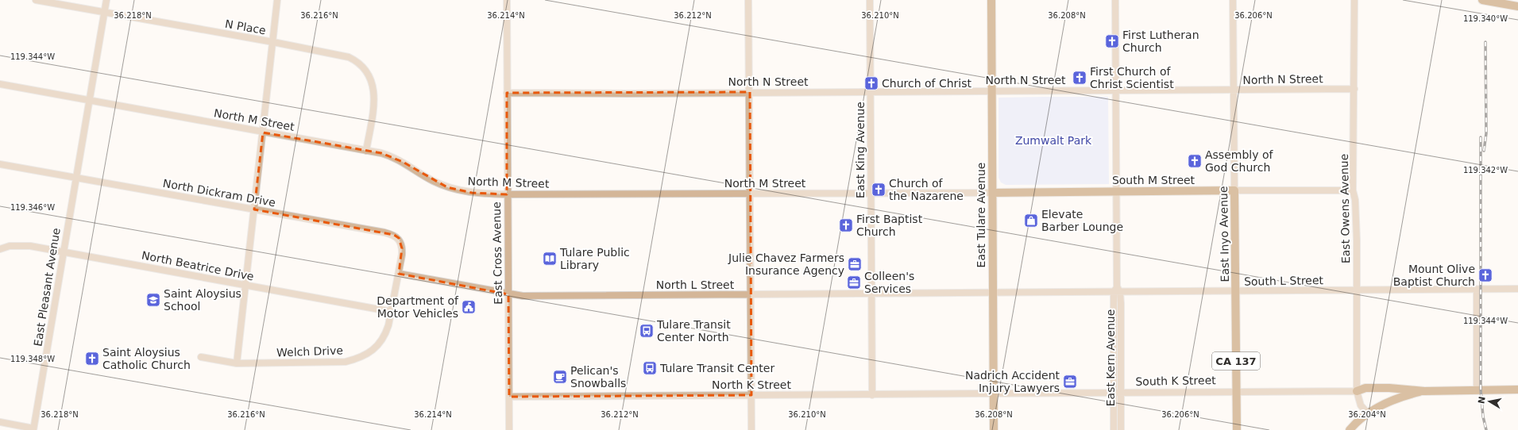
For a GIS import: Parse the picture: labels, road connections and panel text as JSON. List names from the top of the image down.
{
  "streets": {
    "main road": [
      "South M Street",
      "East Tulare Avenue",
      "East Inyo Avenue",
      "CA 137"
    ],
    "street": [
      "N Place",
      "North N Street",
      "North M Street",
      "East King Avenue",
      "North Dickram Drive",
      "East Owens Avenue",
      "East Cross Avenue",
      "North Beatrice Drive",
      "South L Street",
      "North L Street",
      "East Pleasant Avenue",
      "Welch Drive",
      "East Kern Avenue",
      "South K Street",
      "North K Street"
    ]
  },
  "crossings": [
    ["N Place", "North M Street"],
    ["N Place", "East Pleasant Avenue"],
    ["North N Street", "East King Avenue"],
    ["North N Street", "East Owens Avenue"],
    ["North N Street", "East Tulare Avenue"],
    ["North N Street", "East Inyo Avenue"],
    ["North N Street", "East Cross Avenue"],
    ["North N Street", "East Kern Avenue"],
    ["North M Street", "East King Avenue"],
    ["North M Street", "South M Street"],
    ["North M Street", "East Tulare Avenue"],
    ["North M Street", "East Cross Avenue"],
    ["North M Street", "East Pleasant Avenue"],
    ["East King Avenue", "North L Street"],
    ["East King Avenue", "North K Street"],
    ["South M Street", "East Owens Avenue"],
    ["South M Street", "East Tulare Avenue"],
    ["South M Street", "East Inyo Avenue"],
    ["South M Street", "East Kern Avenue"],
    ["North Dickram Drive", "North L Street"],
    ["North Dickram Drive", "East Pleasant Avenue"],
    ["North Dickram Drive", "Welch Drive"],
    ["East Owens Avenue", "South L Street"],
    ["East Owens Avenue", "South K Street"],
    ["East Tulare Avenue", "South L Street"],
    ["East Tulare Avenue", "North L Street"],
    ["East Tulare Avenue", "South K Street"],
    ["East Tulare Avenue", "North K Street"],
    ["East Inyo Avenue", "South L Street"],
    ["East Inyo Avenue", "South K Street"],
    ["East Cross Avenue", "North L Street"],
    ["East Cross Avenue", "North K Street"],
    ["North Beatrice Drive", "East Pleasant Avenue"],
    ["North Beatrice Drive", "Welch Drive"],
    ["South L Street", "North L Street"],
    ["South L Street", "East Kern Avenue"],
    ["North L Street", "Welch Drive"],
    ["East Kern Avenue", "South K Street"],
    ["South K Street", "North K Street"]
  ],
  "parks": ["Zumwalt Park"],
  "places": {
    "church": [
      "First Lutheran Church",
      "First Church of Christ Scientist",
      "Church of Christ",
      "Assembly of God Church",
      "Church of the Nazarene",
      "First Baptist Church",
      "Mount Olive Baptist Church",
      "Saint Aloysius Catholic Church"
    ],
    "shop": ["Elevate Barber Lounge"],
    "library": ["Tulare Public Library"],
    "office": ["Julie Chavez Farmers Insurance Agency", "Colleen's Services", "Nadrich Accident Injury Lawyers"],
    "school or university": ["Saint Aloysius School"],
    "public building": ["Department of Motor Vehicles"],
    "bus stop": ["Tulare Transit Center North", "Tulare Transit Center"],
    "cafe": ["Pelican's Snowballs"]
  },
  "north": "left",
  "coordinates": [
    "36.218°N",
    "36.216°N",
    "36.214°N",
    "36.212°N",
    "36.210°N",
    "36.208°N",
    "36.206°N",
    "119.340°W",
    "119.344°W",
    "119.342°W",
    "119.346°W",
    "119.348°W",
    "36.204°N"
  ]
}
